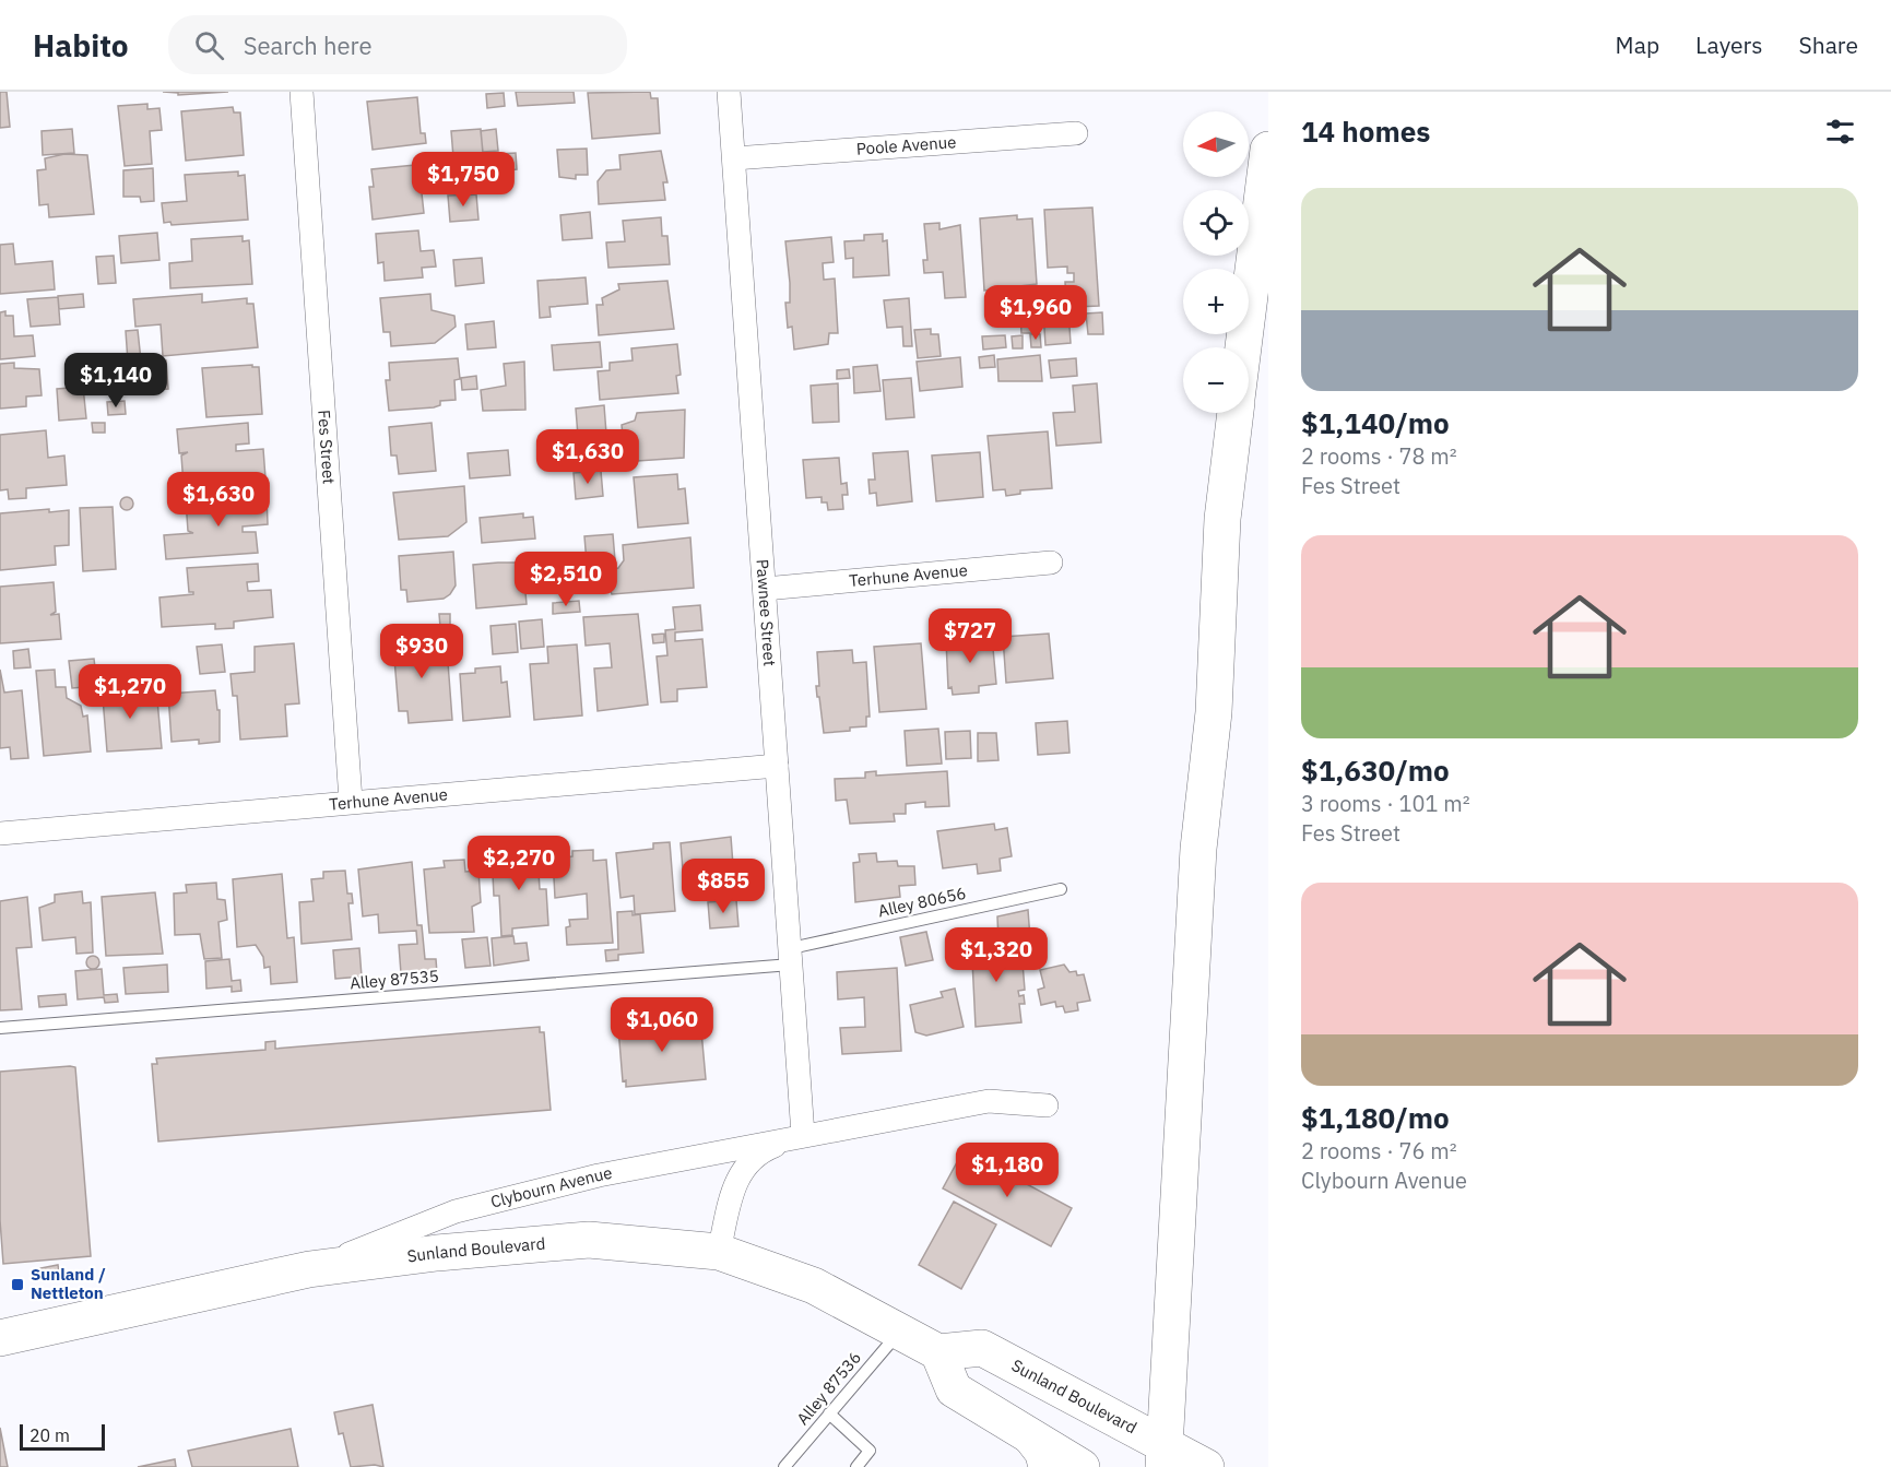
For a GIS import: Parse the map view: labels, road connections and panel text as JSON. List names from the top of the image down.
{
  "streets": {
    "main road": ["Sunland Boulevard"],
    "street": [
      "Poole Avenue",
      "Fes Street",
      "Terhune Avenue",
      "Pawnee Street",
      "Clybourn Avenue"
    ],
    "lane": ["Alley 80656", "Alley 87535", "Alley 87536"]
  },
  "crossings": [
    ["Poole Avenue", "Pawnee Street"],
    ["Fes Street", "Terhune Avenue"],
    ["Terhune Avenue", "Pawnee Street"],
    ["Pawnee Street", "Alley 80656"],
    ["Pawnee Street", "Alley 87535"],
    ["Pawnee Street", "Clybourn Avenue"],
    ["Alley 80656", "Alley 87535"],
    ["Clybourn Avenue", "Sunland Boulevard"],
    ["Sunland Boulevard", "Alley 87536"]
  ],
  "places": {
    "transit": ["Sunland / Nettleton"]
  },
  "scale_bar": "20 m",
  "north": "left",
  "page": {
    "header": "Habito",
    "search": "Search here",
    "nav": ["Map", "Layers", "Share"],
    "heading": "14 homes",
    "map_buttons": ["+", "−"],
    "price": [
      "$1,750",
      "$1,960",
      "$1,140",
      "$1,630",
      "$1,630",
      "$2,510",
      "$727",
      "$930",
      "$1,270",
      "$2,270",
      "$855",
      "$1,320",
      "$1,060",
      "$1,180"
    ],
    "list": [
      {
        "name": "$1,140/mo",
        "note": "2 rooms · 78 m² · Fes Street"
      },
      {
        "name": "$1,630/mo",
        "note": "3 rooms · 101 m² · Fes Street"
      },
      {
        "name": "$1,180/mo",
        "note": "2 rooms · 76 m² · Clybourn Avenue"
      }
    ],
    "scale": "20 m"
  }
}
